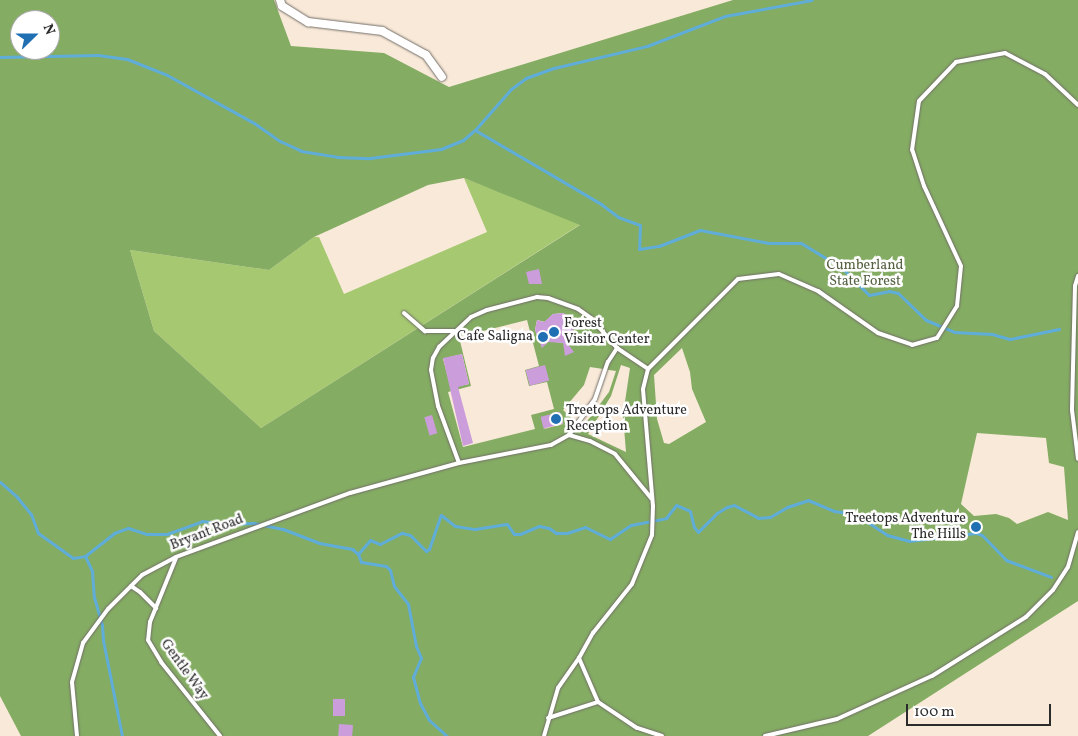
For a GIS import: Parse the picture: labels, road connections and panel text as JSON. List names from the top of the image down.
{
  "streets": {
    "lane": ["Bryant Road", "Gentle Way"]
  },
  "crossings": [
    ["Bryant Road", "Gentle Way"]
  ],
  "parks": ["Cumberland State Forest"],
  "places": [
    "Forest Visitor Center",
    "Cafe Saligna",
    "Treetops Adventure Reception",
    "Treetops Adventure The Hills"
  ],
  "scale_bar": "100 m",
  "north": "right"
}
